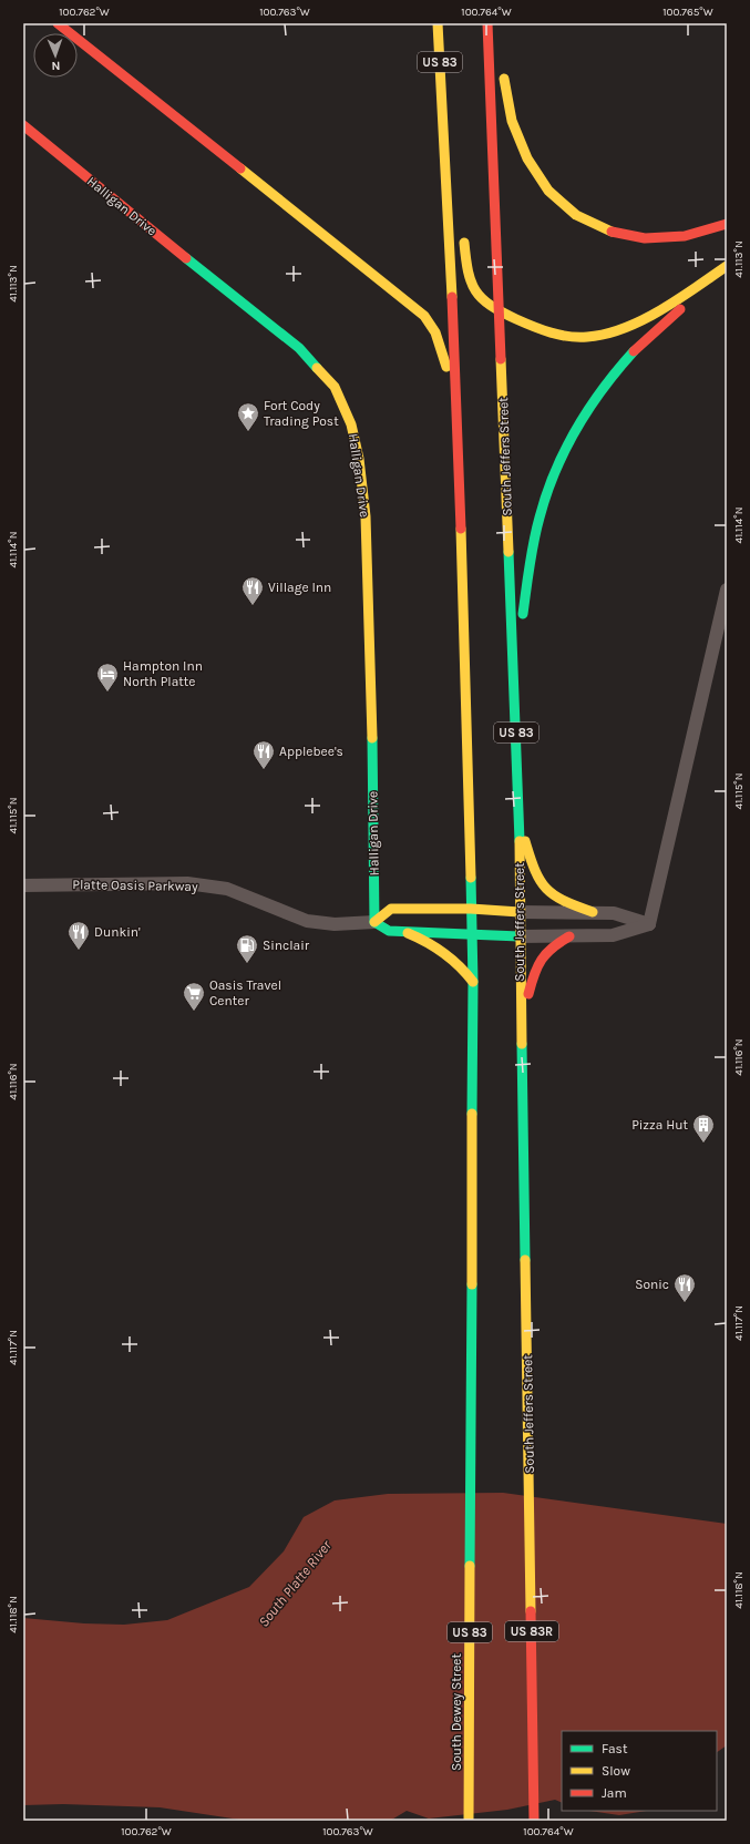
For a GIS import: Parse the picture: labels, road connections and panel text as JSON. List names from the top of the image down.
{
  "streets": {
    "main road": [
      "US 83",
      "Halligan Drive",
      "South Jeffers Street",
      "US 83R",
      "South Dewey Street"
    ],
    "street": ["Platte Oasis Parkway"]
  },
  "crossings": [
    ["US 83", "South Dewey Street"],
    ["Halligan Drive", "Platte Oasis Parkway"]
  ],
  "water": ["South Platte River"],
  "places": {
    "place": ["Fort Cody Trading Post"],
    "restaurant": [
      "Village Inn",
      "Applebee's",
      "Dunkin'",
      "Sonic"
    ],
    "hotel": ["Hampton Inn North Platte"],
    "fuel station": ["Sinclair"],
    "supermarket": ["Oasis Travel Center"],
    "building": ["Pizza Hut"]
  },
  "legend": ["Fast", "Slow", "Jam"],
  "north": "bottom",
  "coordinates": [
    "100.762°W",
    "100.763°W",
    "100.764°W",
    "100.765°W",
    "41.113°N",
    "41.114°N",
    "41.115°N",
    "41.116°N",
    "41.117°N",
    "41.118°N"
  ]
}
